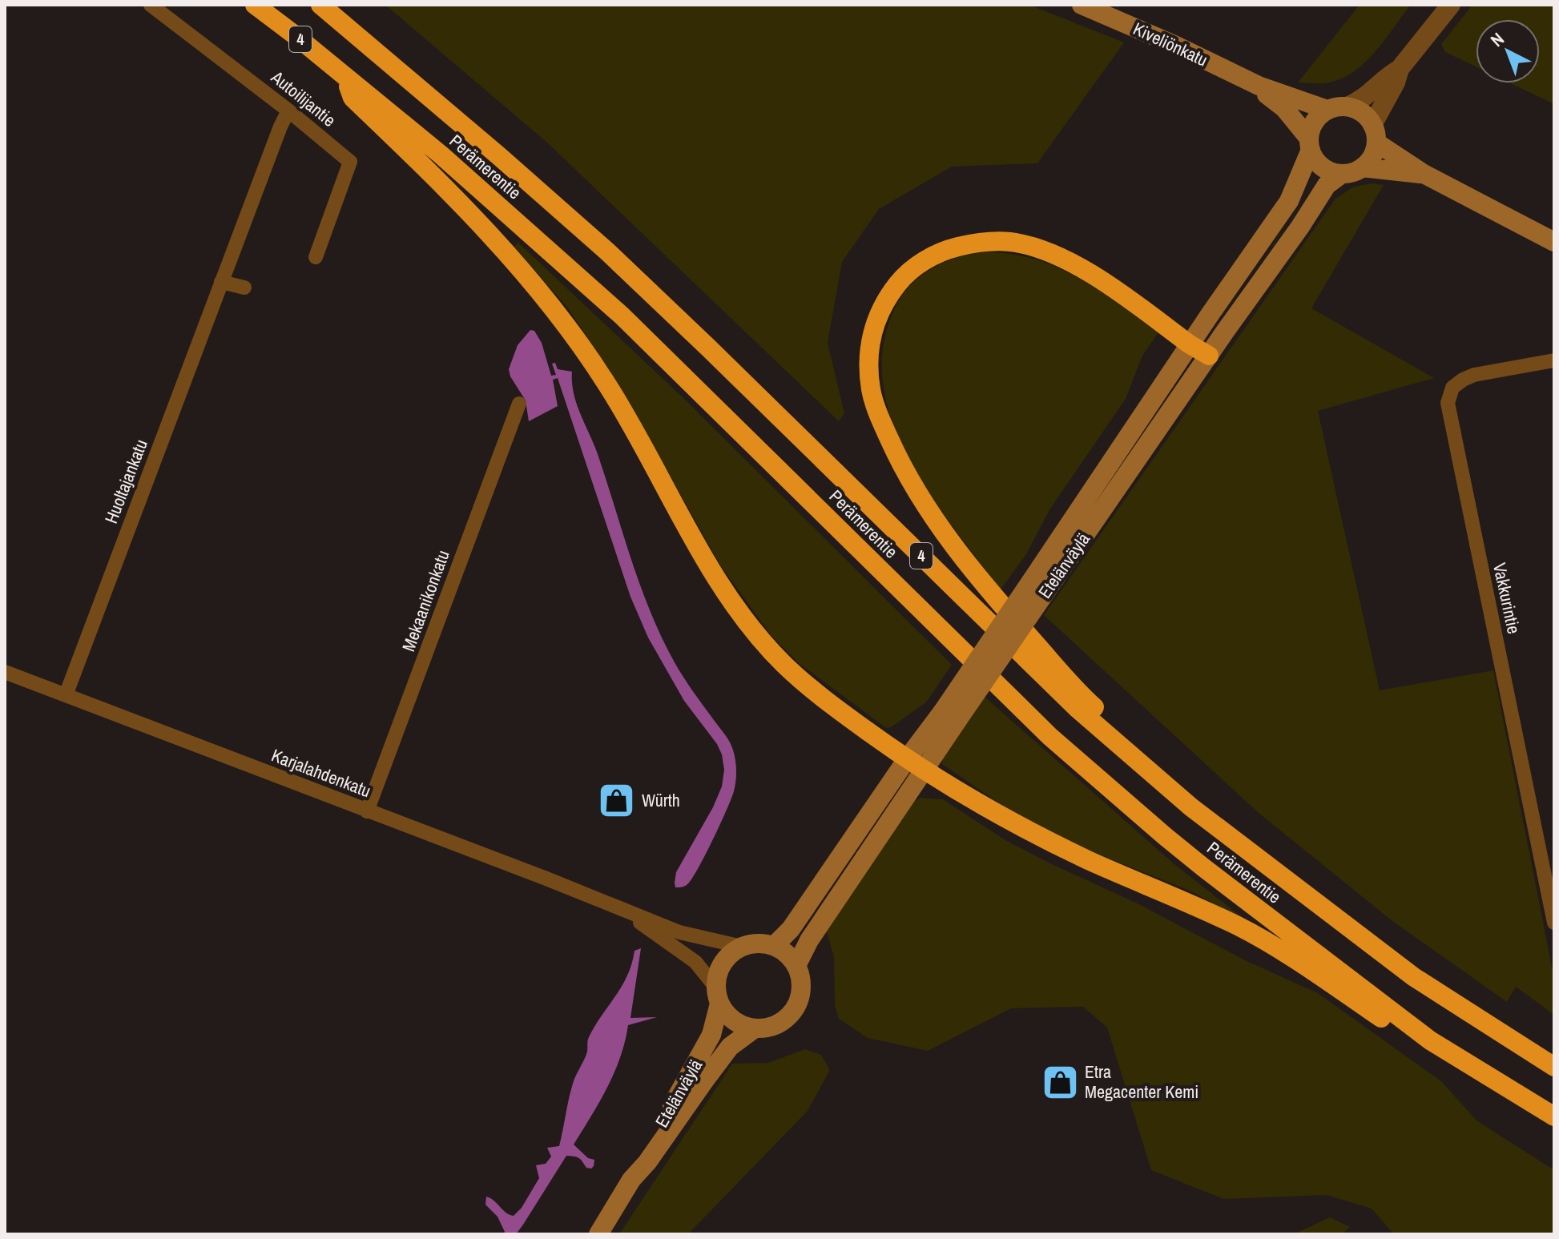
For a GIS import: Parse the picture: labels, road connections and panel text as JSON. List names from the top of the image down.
{
  "streets": {
    "highway": ["4", "Perämerentie"],
    "main road": ["Kiveliönkatu", "Etelänväylä"],
    "street": [
      "Autoilijantie",
      "Huoltajankatu",
      "Vakkurintie",
      "Mekaanikonkatu",
      "Karjalahdenkatu"
    ]
  },
  "crossings": [
    ["Kiveliönkatu", "Etelänväylä"],
    ["Autoilijantie", "Huoltajankatu"],
    ["Huoltajankatu", "Karjalahdenkatu"],
    ["Etelänväylä", "Karjalahdenkatu"],
    ["Mekaanikonkatu", "Karjalahdenkatu"]
  ],
  "places": {
    "shop": ["Würth", "Etra Megacenter Kemi"]
  },
  "north": "top left"
}
